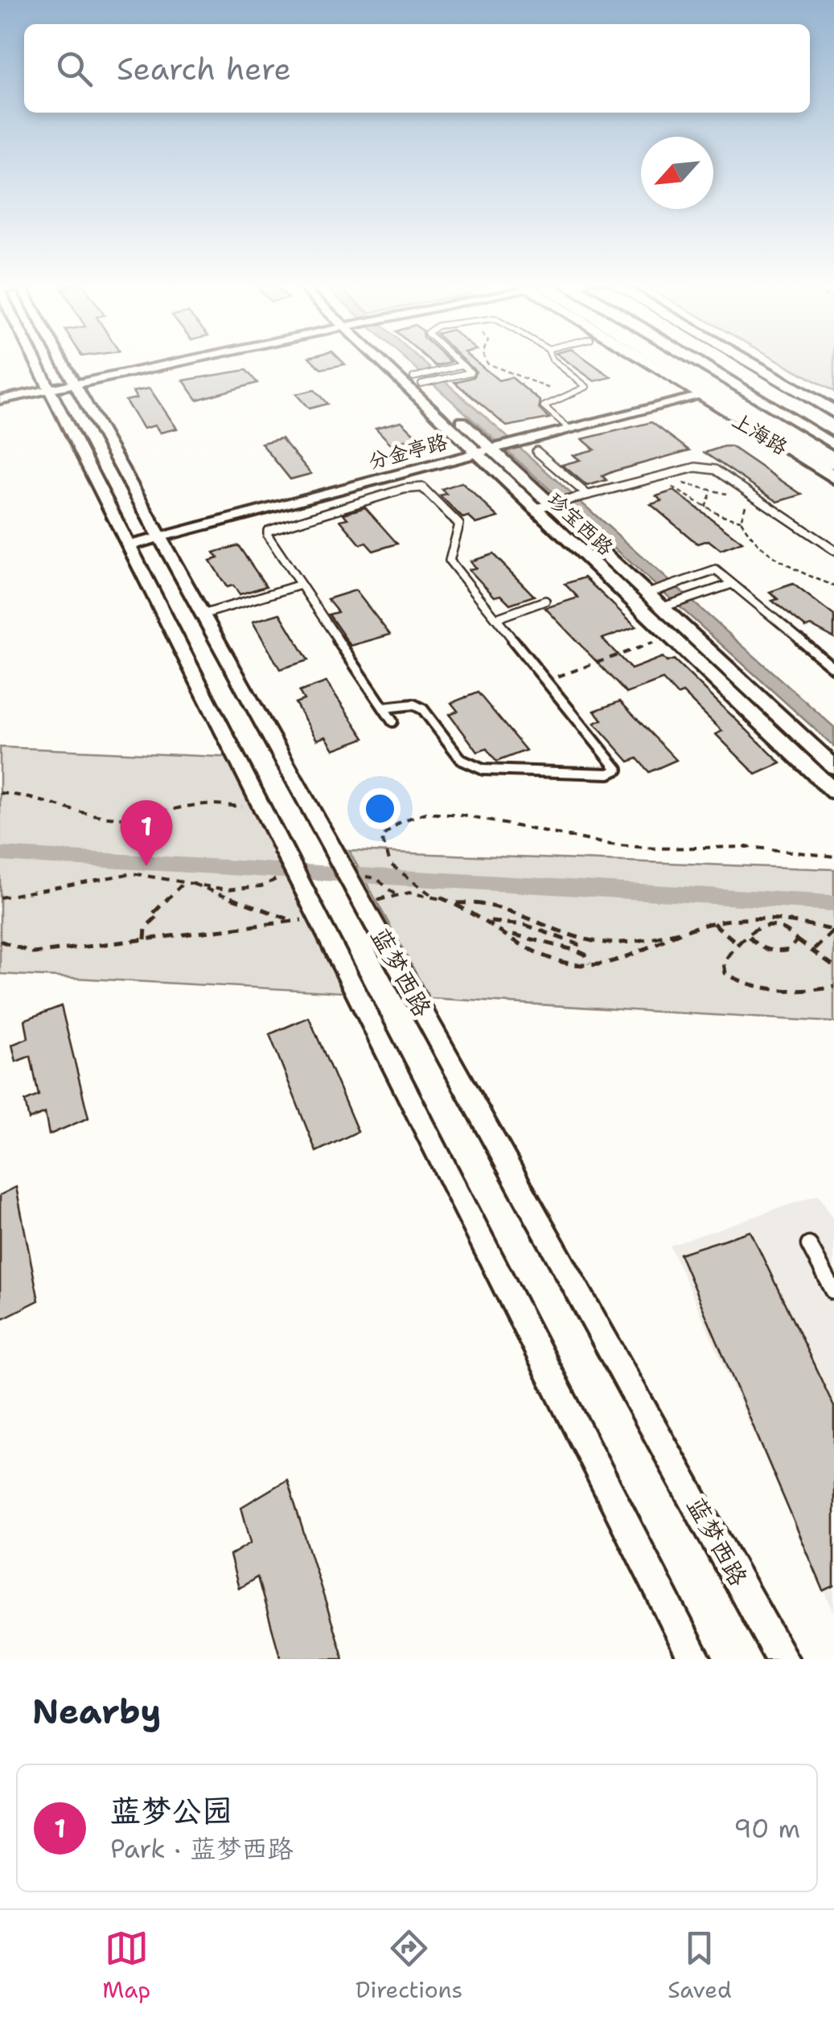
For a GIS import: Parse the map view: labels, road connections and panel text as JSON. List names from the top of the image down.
{
  "streets": {
    "highway": ["上海路"],
    "street": ["分金亭路", "珍宝西路", "蓝梦西路"]
  },
  "crossings": [
    ["上海路", "分金亭路"],
    ["分金亭路", "珍宝西路"],
    ["分金亭路", "蓝梦西路"]
  ],
  "north": "bottom left",
  "page": {
    "search": "Search here",
    "pins": "1",
    "heading": "Nearby",
    "list": [
      {
        "mark": "1",
        "name": "蓝梦公园",
        "note": "Park · 蓝梦西路",
        "value": "90 m"
      }
    ],
    "nav": ["Map", "Directions", "Saved"]
  }
}
